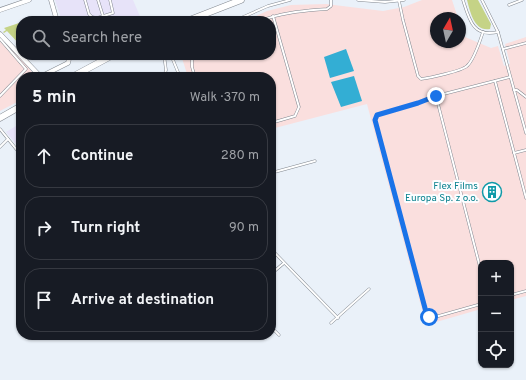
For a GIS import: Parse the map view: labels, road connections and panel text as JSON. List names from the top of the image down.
{
  "places": {
    "building": ["Flex Films Europa Sp. z o.o."]
  },
  "north": "top",
  "page": {
    "search": "Search here",
    "heading": ["5 min", "Walk · 370 m"],
    "list": [
      ["Continue", "280 m"],
      ["Turn right", "90 m"],
      "Arrive at destination"
    ],
    "map_buttons": ["+", "−"]
  }
}
